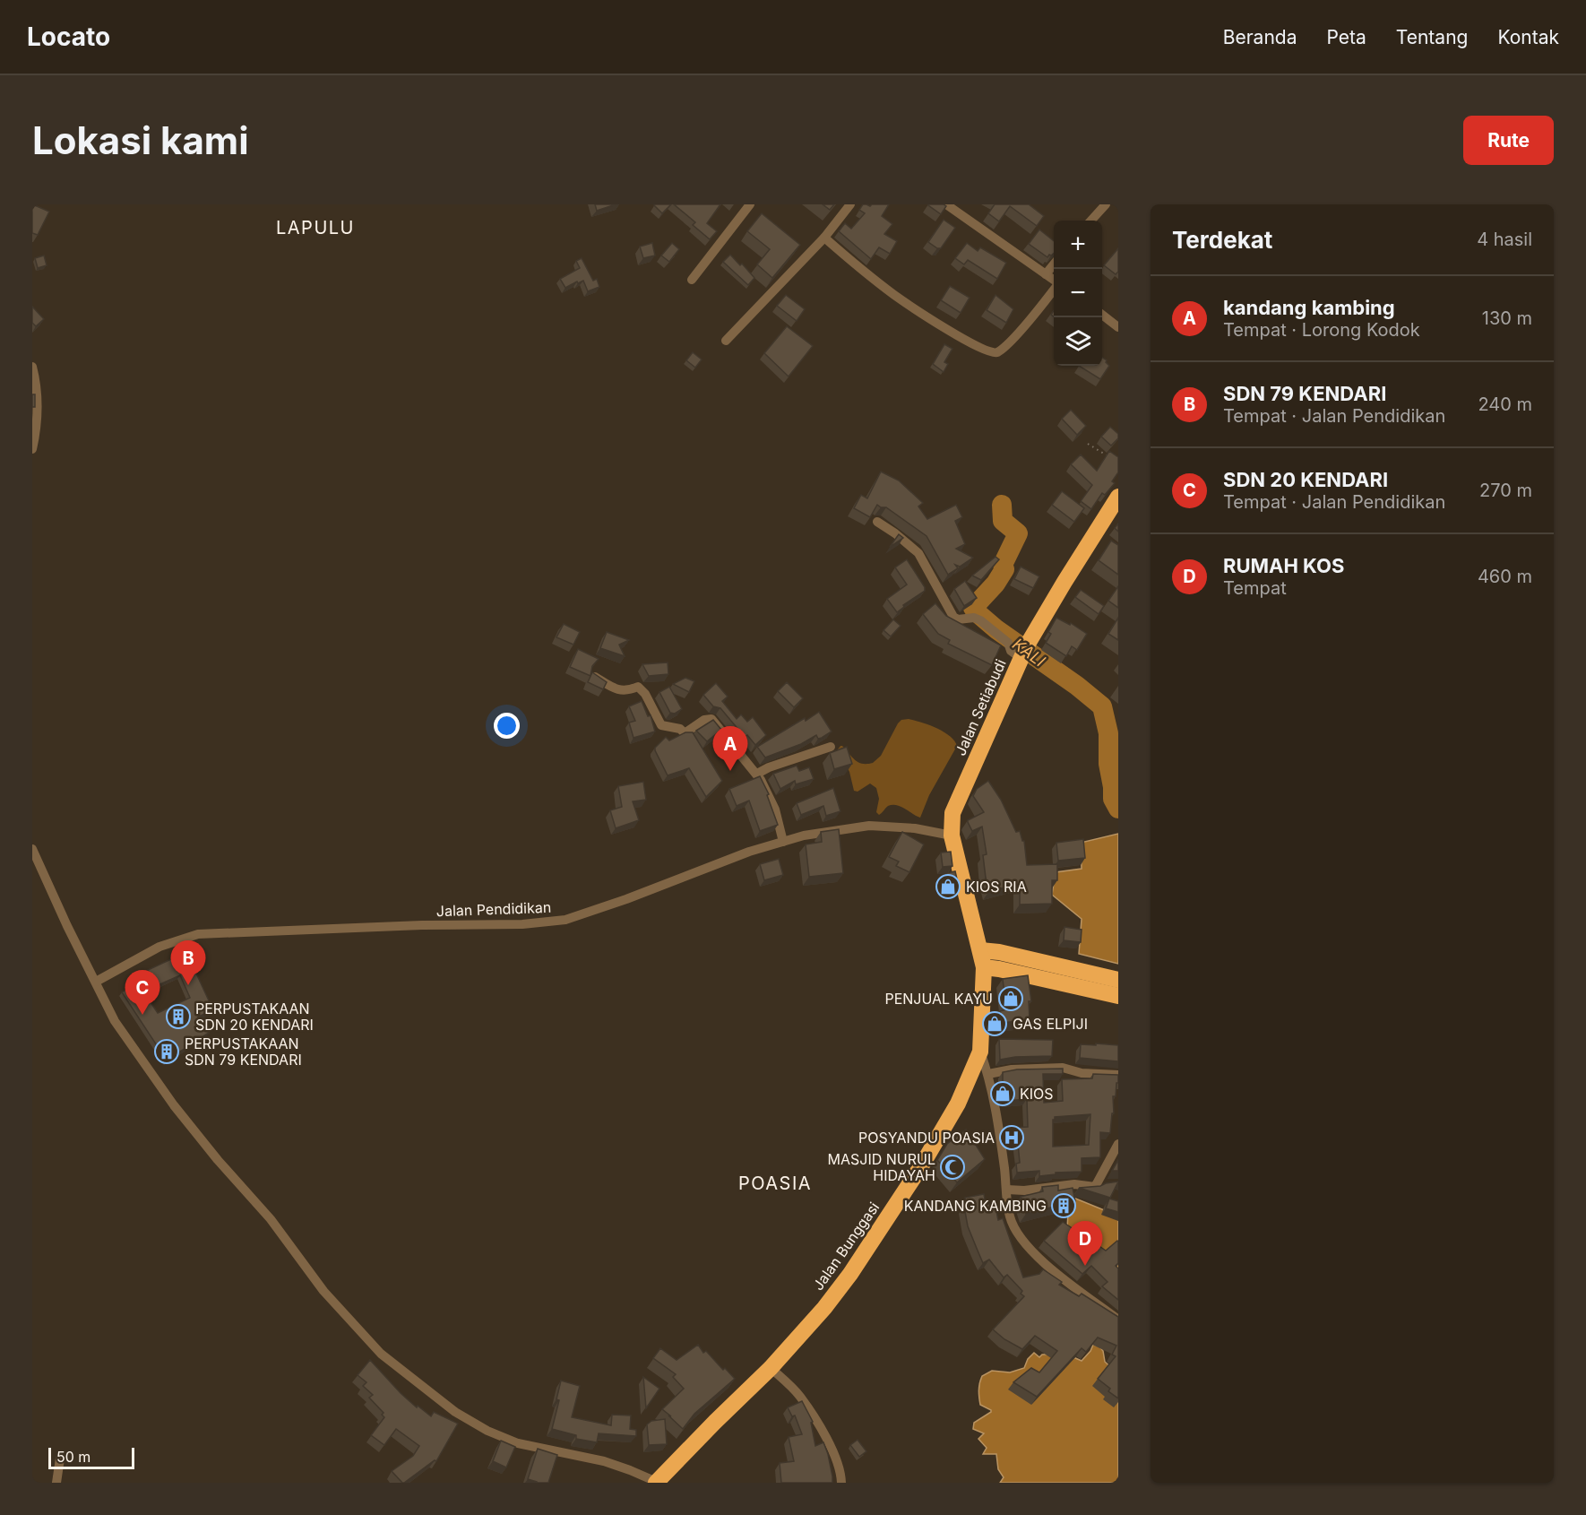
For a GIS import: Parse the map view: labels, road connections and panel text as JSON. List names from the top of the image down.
{
  "streets": {
    "highway": ["Jalan Setiabudi", "Jalan Bunggasi"],
    "street": ["Jalan Pendidikan"]
  },
  "crossings": [
    ["Jalan Setiabudi", "Jalan Pendidikan"],
    ["Jalan Setiabudi", "Jalan Bunggasi"]
  ],
  "districts": ["LAPULU", "POASIA"],
  "water": ["KALI"],
  "places": {
    "shop": [
      "KIOS RIA",
      "PENJUAL KAYU",
      "GAS ELPIJI",
      "KIOS"
    ],
    "building": ["PERPUSTAKAAN SDN 20 KENDARI", "PERPUSTAKAAN SDN 79 KENDARI", "KANDANG KAMBING"],
    "hospital": ["POSYANDU POASIA"],
    "mosque": ["MASJID NURUL HIDAYAH"]
  },
  "scale_bar": "50 m",
  "page": {
    "header": "Locato",
    "nav": [
      "Beranda",
      "Peta",
      "Tentang",
      "Kontak"
    ],
    "buttons": "Rute",
    "title": "Lokasi kami",
    "heading": ["Terdekat", "4 hasil"],
    "map_buttons": ["+", "−"],
    "list": [
      {
        "mark": "A",
        "name": "kandang kambing",
        "note": "Tempat · Lorong Kodok",
        "value": "130 m"
      },
      {
        "mark": "B",
        "name": "SDN 79 KENDARI",
        "note": "Tempat · Jalan Pendidikan",
        "value": "240 m"
      },
      {
        "mark": "C",
        "name": "SDN 20 KENDARI",
        "note": "Tempat · Jalan Pendidikan",
        "value": "270 m"
      },
      {
        "mark": "D",
        "name": "RUMAH KOS",
        "note": "Tempat",
        "value": "460 m"
      }
    ],
    "pins": [
      "A",
      "B",
      "C",
      "D"
    ],
    "scale": "50 m"
  }
}
